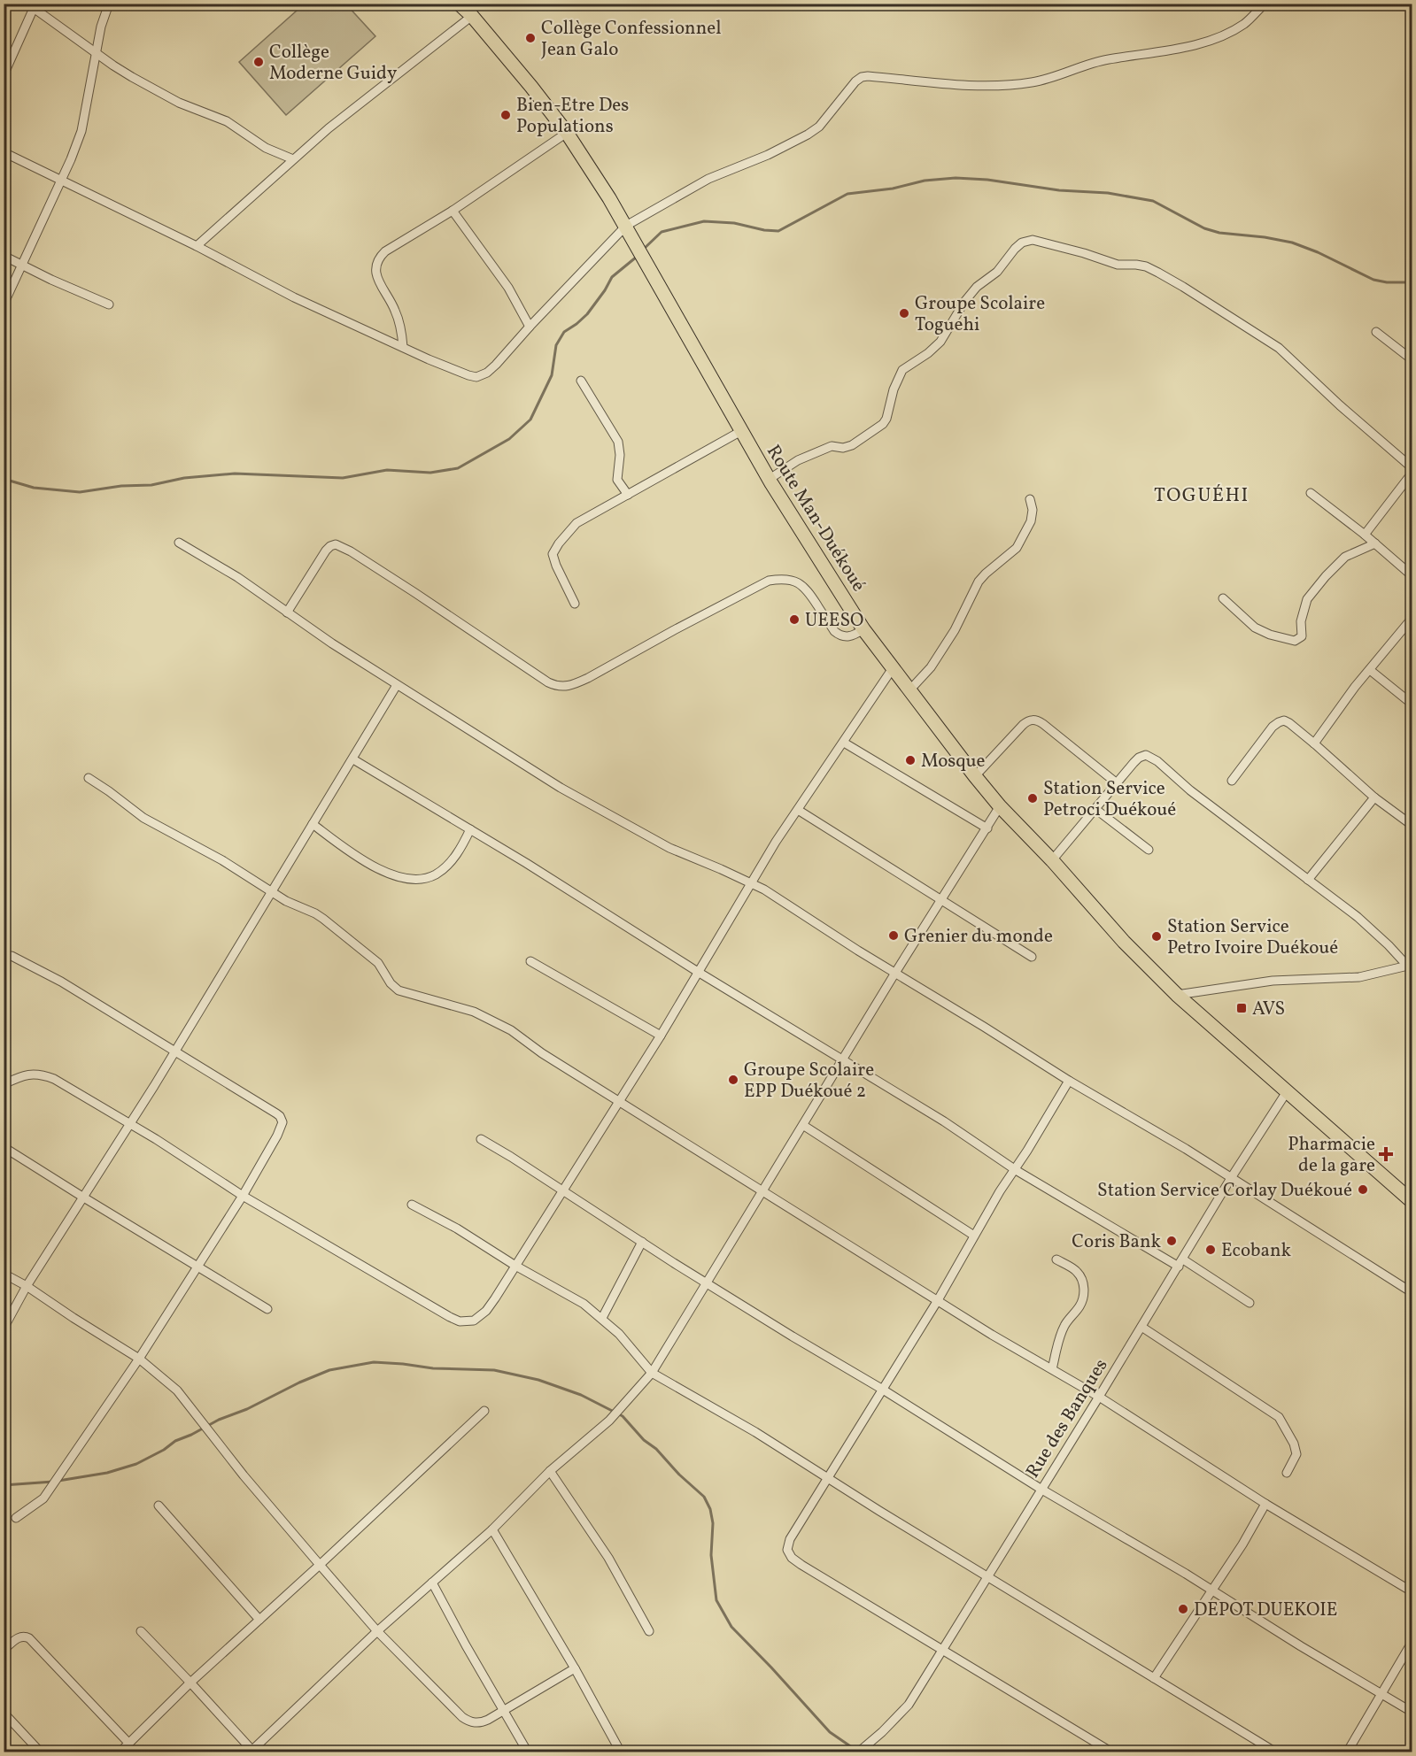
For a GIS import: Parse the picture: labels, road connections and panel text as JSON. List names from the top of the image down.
{
  "streets": {
    "main road": ["Route Man-Duékoué"],
    "street": ["Rue des Banques"]
  },
  "crossings": [
    ["Route Man-Duékoué", "Rue des Banques"]
  ],
  "districts": ["TOGUÉHI"],
  "places": {
    "other": [
      "Collège Confessionnel Jean Galo",
      "Collège Moderne Guidy",
      "Bien-Etre Des Populations",
      "Groupe Scolaire Toguehi",
      "UEESO",
      "Mosque",
      "Station Service Petroci Duékoué",
      "Grenier du monde",
      "Station Service Petro Ivoire Duékoué",
      "Groupe Scolaire EPP Duékoué 2",
      "Station Service Corlay Duékoué",
      "Coris Bank",
      "Ecobank",
      "DEPOT DUEKOIE"
    ],
    "transit": ["AVS"],
    "health": ["Pharmacie de la gare"]
  }
}
